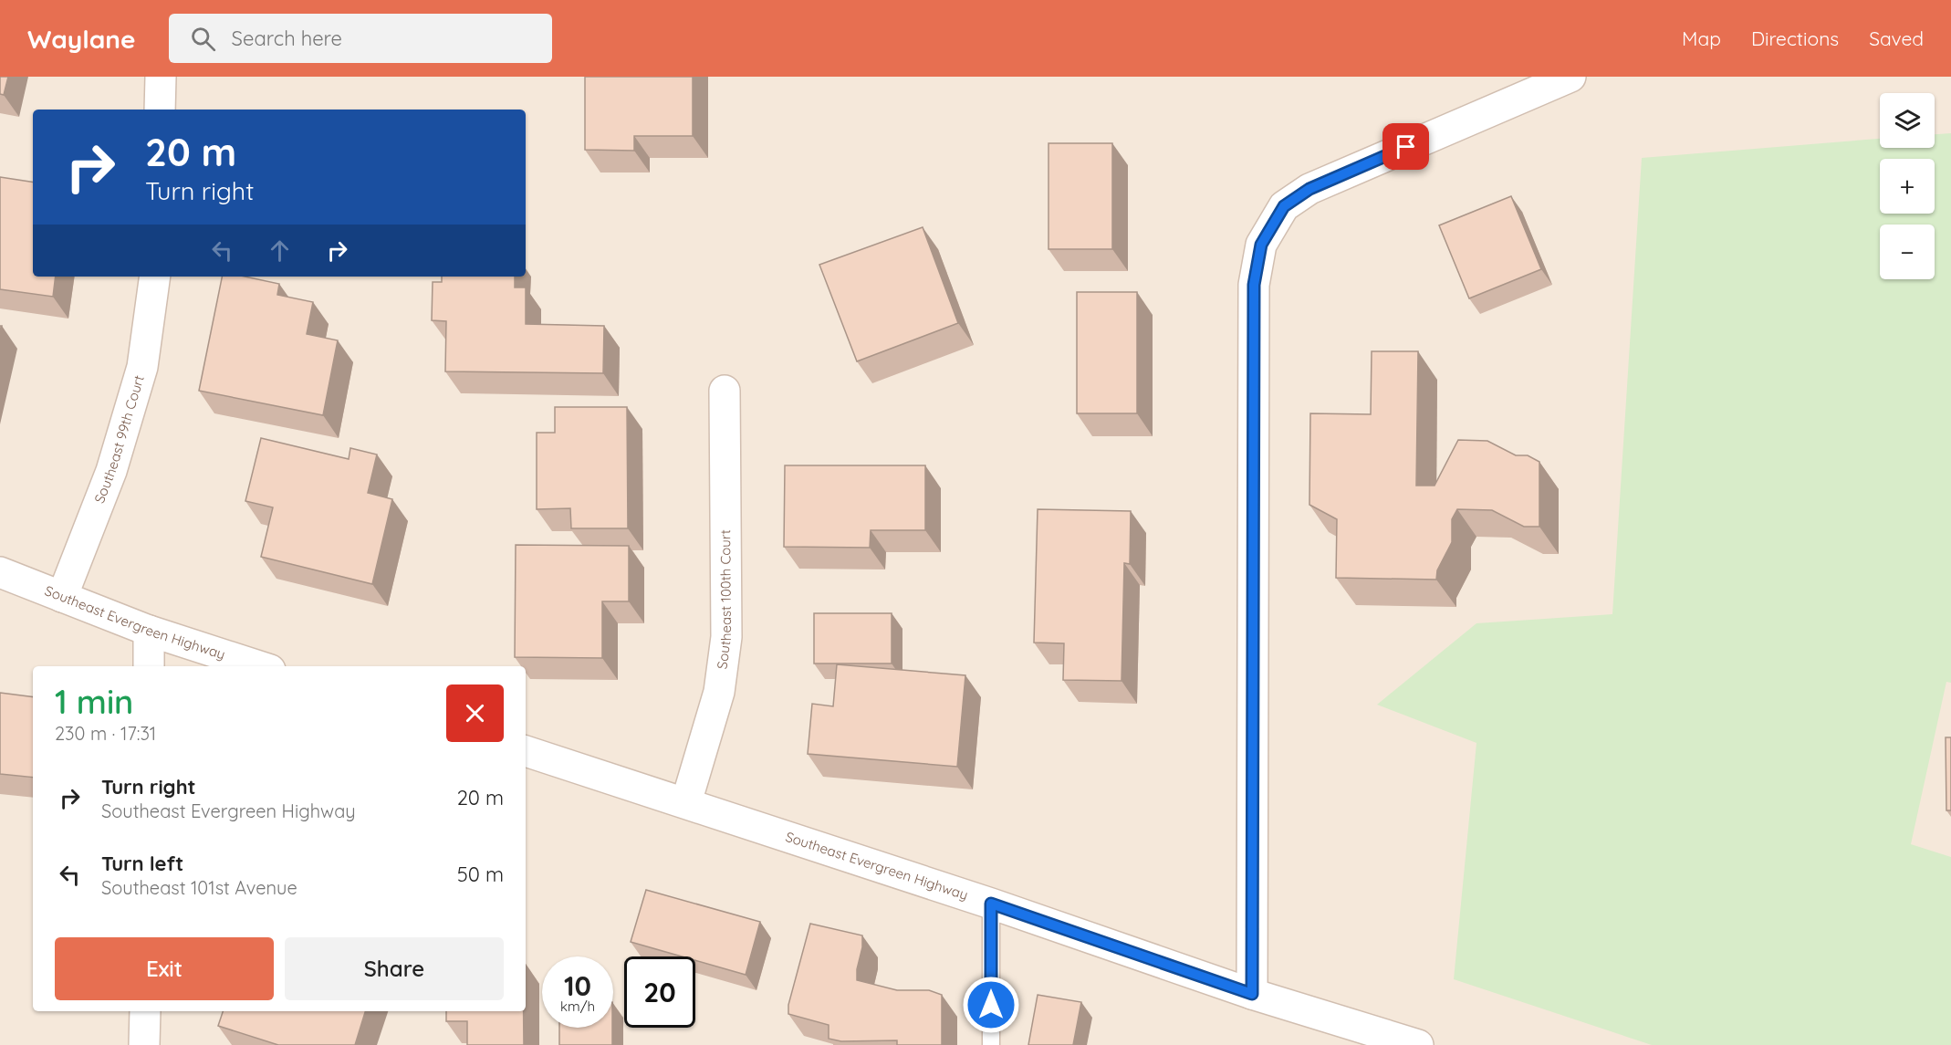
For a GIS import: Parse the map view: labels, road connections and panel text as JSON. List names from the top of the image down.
{
  "streets": {
    "street": ["Southeast 99th Court", "Southeast 100th Court", "Southeast Evergreen Highway"]
  },
  "crossings": [
    ["Southeast 99th Court", "Southeast Evergreen Highway"],
    ["Southeast 100th Court", "Southeast Evergreen Highway"]
  ],
  "page": {
    "header": "Waylane",
    "search": "Search here",
    "nav": ["Map", "Directions", "Saved"],
    "map_buttons": ["+", "−"],
    "turn": ["20 m", "Turn right"],
    "heading": ["1 min", "230 m · 17:31"],
    "list": [
      {
        "name": "Turn right",
        "note": "Southeast Evergreen Highway",
        "value": "20 m"
      },
      {
        "name": "Turn left",
        "note": "Southeast 101st Avenue",
        "value": "50 m"
      }
    ],
    "buttons": ["Exit", "Share"],
    "speed": "10 km/h",
    "limit": "20"
  }
}
